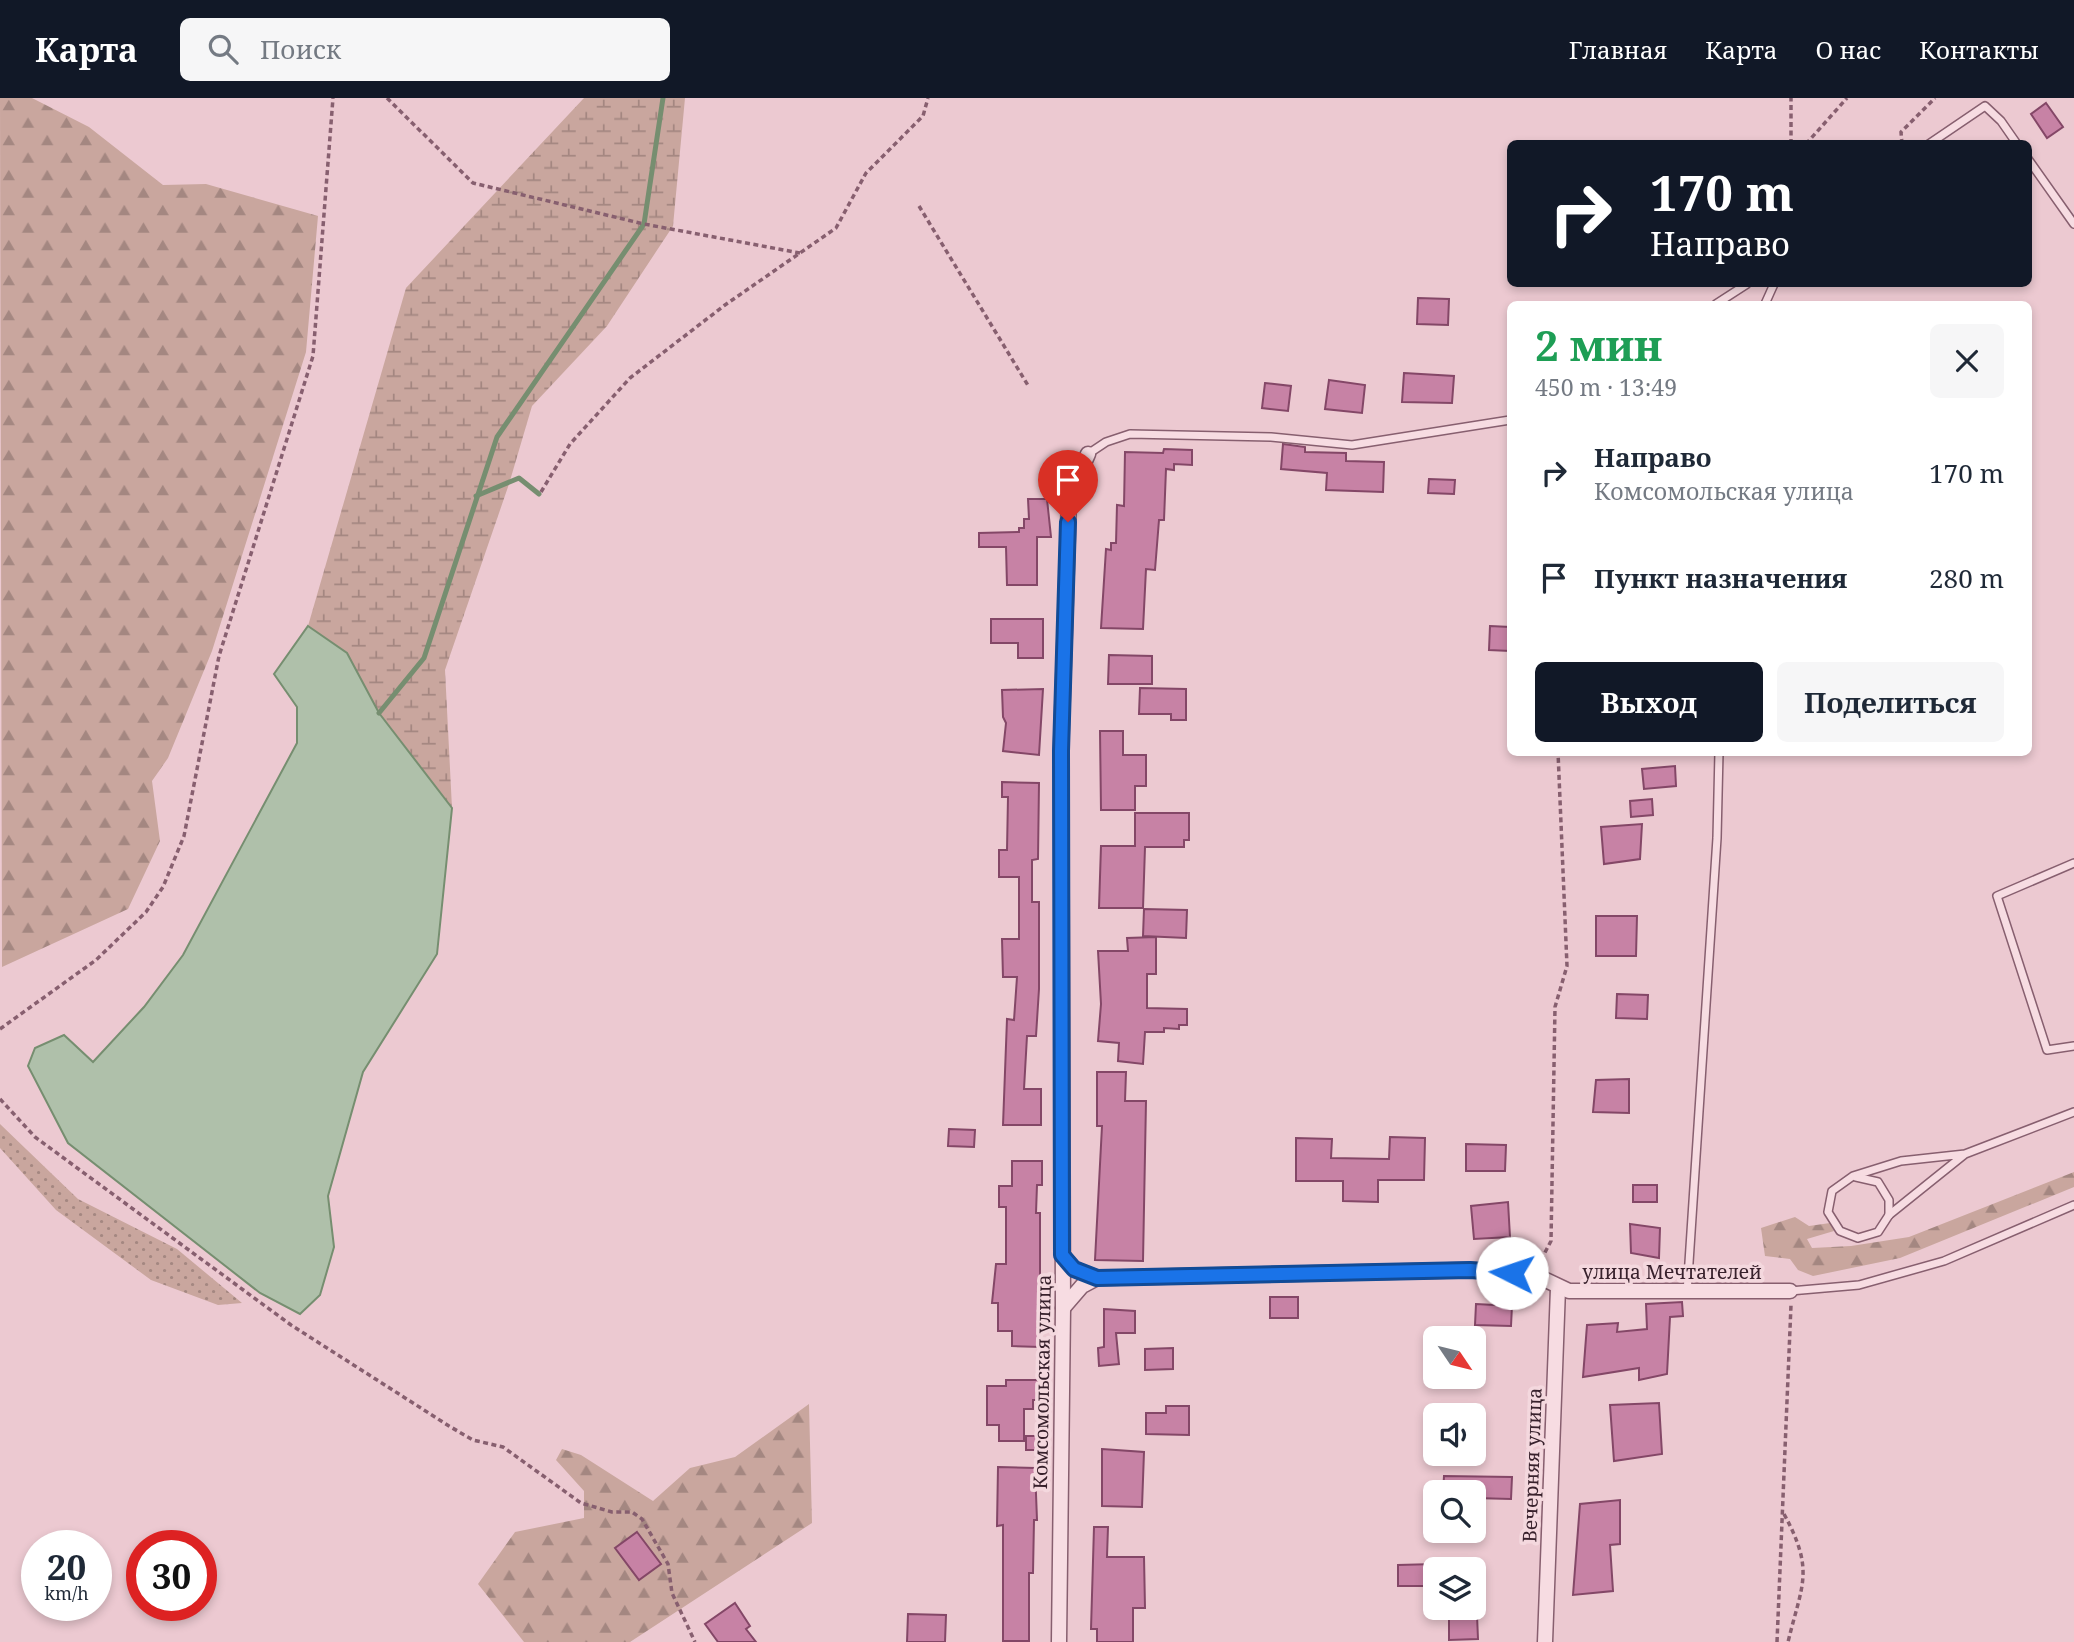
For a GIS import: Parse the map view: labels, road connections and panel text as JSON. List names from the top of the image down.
{
  "streets": {
    "street": ["улица Мечтателей", "Комсомольская улица", "Вечерняя улица"]
  },
  "crossings": [
    ["улица Мечтателей", "Вечерняя улица"]
  ],
  "north": "bottom right",
  "page": {
    "header": "Карта",
    "search": "Поиск",
    "nav": [
      "Главная",
      "Карта",
      "О нас",
      "Контакты"
    ],
    "turn": ["170 m", "Направо"],
    "heading": ["2 мин", "450 m · 13:49"],
    "list": [
      {
        "name": "Направо",
        "note": "Комсомольская улица",
        "value": "170 m"
      },
      {
        "name": "Пункт назначения",
        "value": "280 m"
      }
    ],
    "buttons": ["Выход", "Поделиться"],
    "speed": "20 km/h",
    "limit": "30"
  }
}
